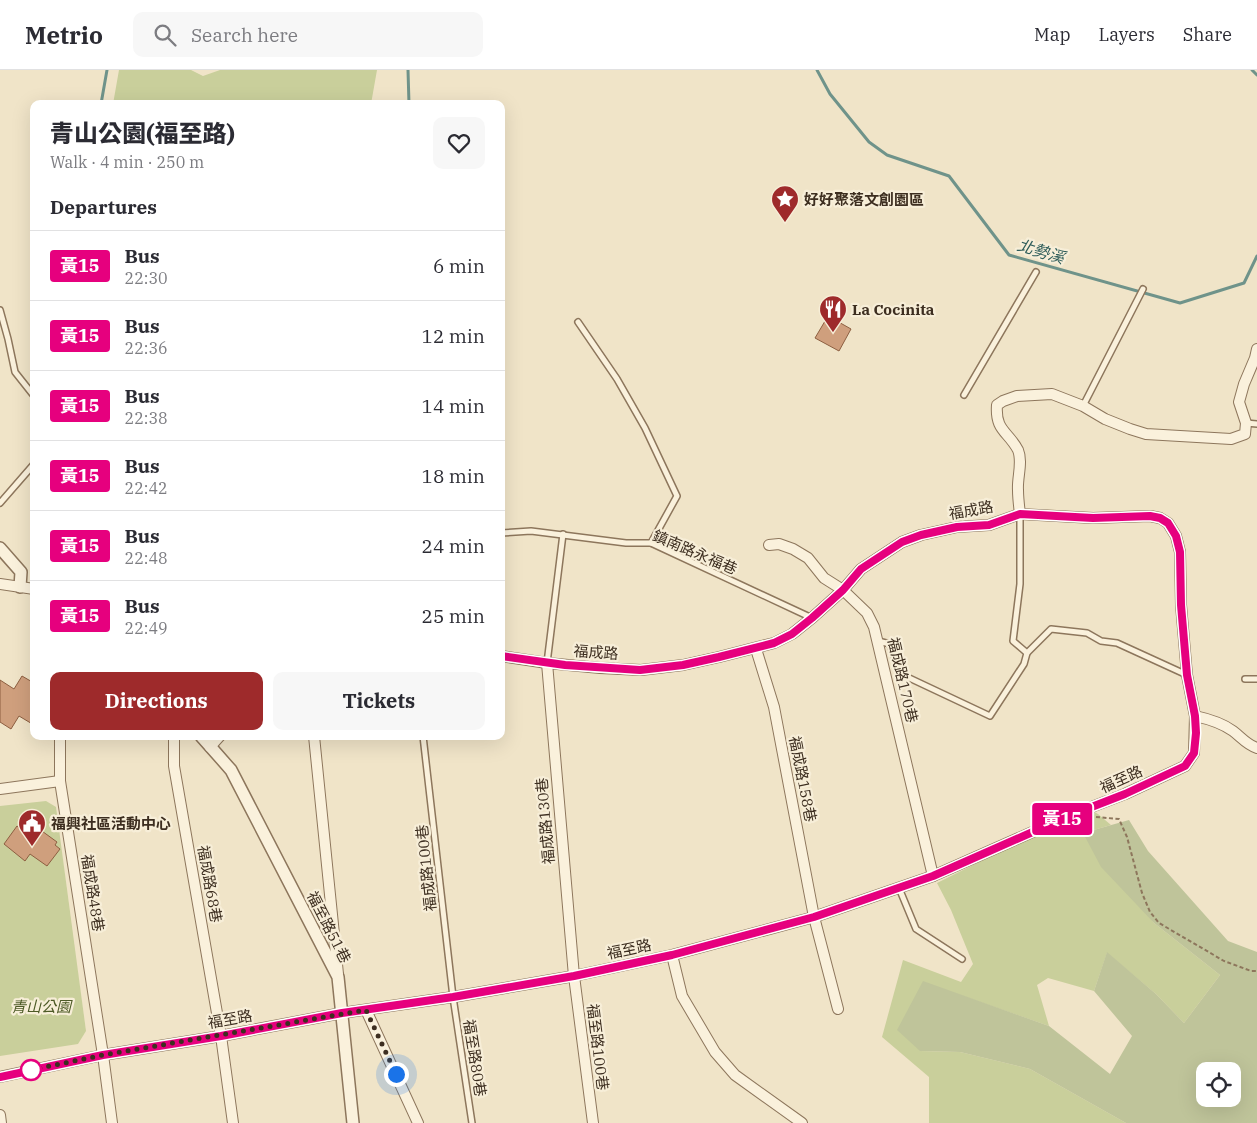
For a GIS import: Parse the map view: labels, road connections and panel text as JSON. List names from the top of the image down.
{
  "streets": {
    "street": [
      "福成路",
      "福成路170巷",
      "福成路158巷",
      "福至路",
      "福成路130巷",
      "福成路68巷",
      "福成路48巷",
      "福至路51巷",
      "福至路100巷"
    ],
    "lane": ["鎮南路永福巷", "福成路100巷", "福至路80巷"]
  },
  "crossings": [
    ["福成路", "鎮南路永福巷"],
    ["福成路", "福成路170巷"],
    ["福成路", "福成路158巷"],
    ["福成路", "福至路"],
    ["福成路", "福成路130巷"],
    ["福成路170巷", "福至路"],
    ["福成路158巷", "福至路"],
    ["福至路", "福成路130巷"],
    ["福至路", "福成路100巷"],
    ["福至路", "福成路68巷"],
    ["福至路", "福成路48巷"],
    ["福至路", "福至路100巷"],
    ["福至路", "福至路80巷"],
    ["福成路130巷", "福至路100巷"],
    ["福成路100巷", "福至路80巷"]
  ],
  "water": ["北勢溪"],
  "parks": ["青山公園"],
  "places": {
    "place": ["好好聚落文創園區"],
    "restaurant": ["La Cocinita"],
    "public building": ["福興社區活動中心"]
  },
  "lines": ["bus line 黃15"],
  "page": {
    "header": "Metrio",
    "search": "Search here",
    "nav": ["Map", "Layers", "Share"],
    "on_map": "黃15",
    "heading": [
      ["青山公園(福至路)", "Walk · 4 min · 250 m"],
      "Departures"
    ],
    "list": [
      {
        "mark": "黃15",
        "name": "Bus",
        "note": "22:30",
        "value": "6 min"
      },
      {
        "mark": "黃15",
        "name": "Bus",
        "note": "22:36",
        "value": "12 min"
      },
      {
        "mark": "黃15",
        "name": "Bus",
        "note": "22:38",
        "value": "14 min"
      },
      {
        "mark": "黃15",
        "name": "Bus",
        "note": "22:42",
        "value": "18 min"
      },
      {
        "mark": "黃15",
        "name": "Bus",
        "note": "22:48",
        "value": "24 min"
      },
      {
        "mark": "黃15",
        "name": "Bus",
        "note": "22:49",
        "value": "25 min"
      }
    ],
    "buttons": ["Directions", "Tickets"]
  }
}
